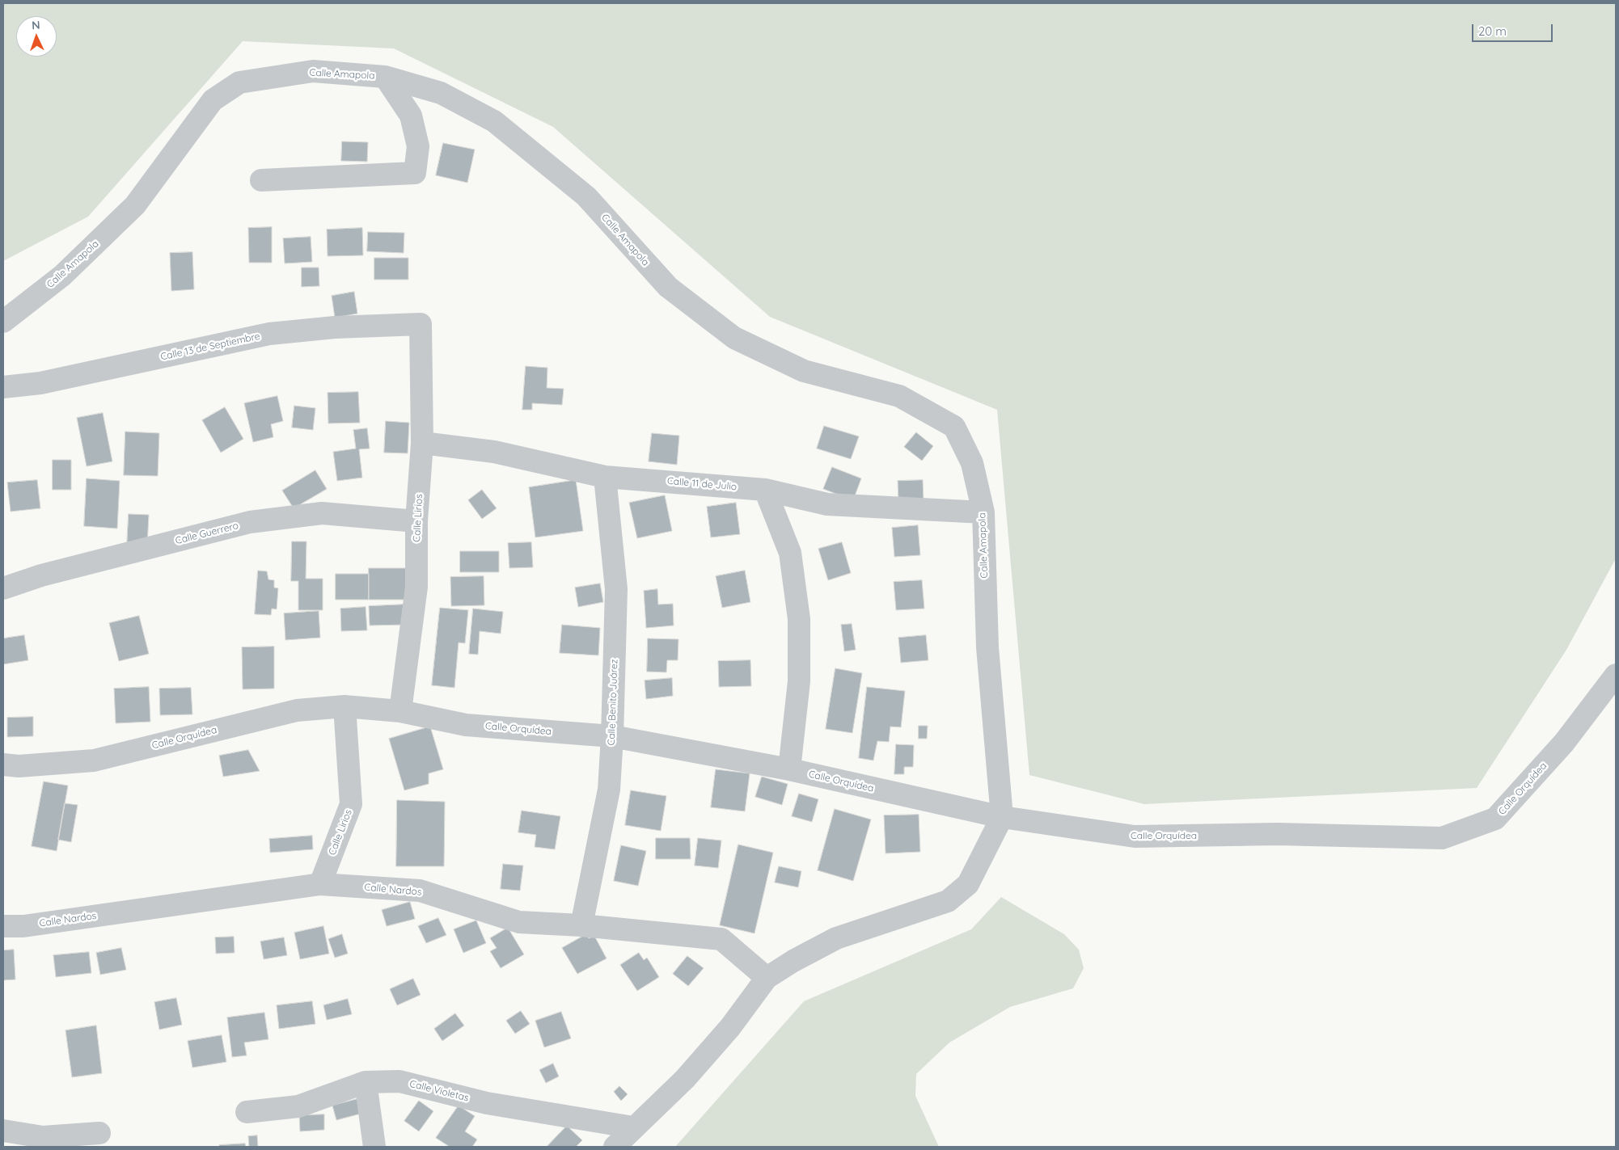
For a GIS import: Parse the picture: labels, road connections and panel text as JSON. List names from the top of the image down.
{
  "streets": {
    "street": [
      "Calle Amapola",
      "Calle 13 de Septiembre",
      "Calle 11 de Julio",
      "Calle Lirios",
      "Calle Guerrero",
      "Calle Benito Juárez",
      "Calle Orquídea",
      "Calle Nardos",
      "Calle Violetas"
    ]
  },
  "crossings": [
    ["Calle Amapola", "Calle 11 de Julio"],
    ["Calle Amapola", "Calle Orquídea"],
    ["Calle 13 de Septiembre", "Calle Lirios"],
    ["Calle 11 de Julio", "Calle Lirios"],
    ["Calle 11 de Julio", "Calle Benito Juárez"],
    ["Calle Lirios", "Calle Guerrero"],
    ["Calle Lirios", "Calle Orquídea"],
    ["Calle Lirios", "Calle Nardos"],
    ["Calle Benito Juárez", "Calle Orquídea"],
    ["Calle Benito Juárez", "Calle Nardos"]
  ],
  "scale_bar": "20 m",
  "north": "top"
}
